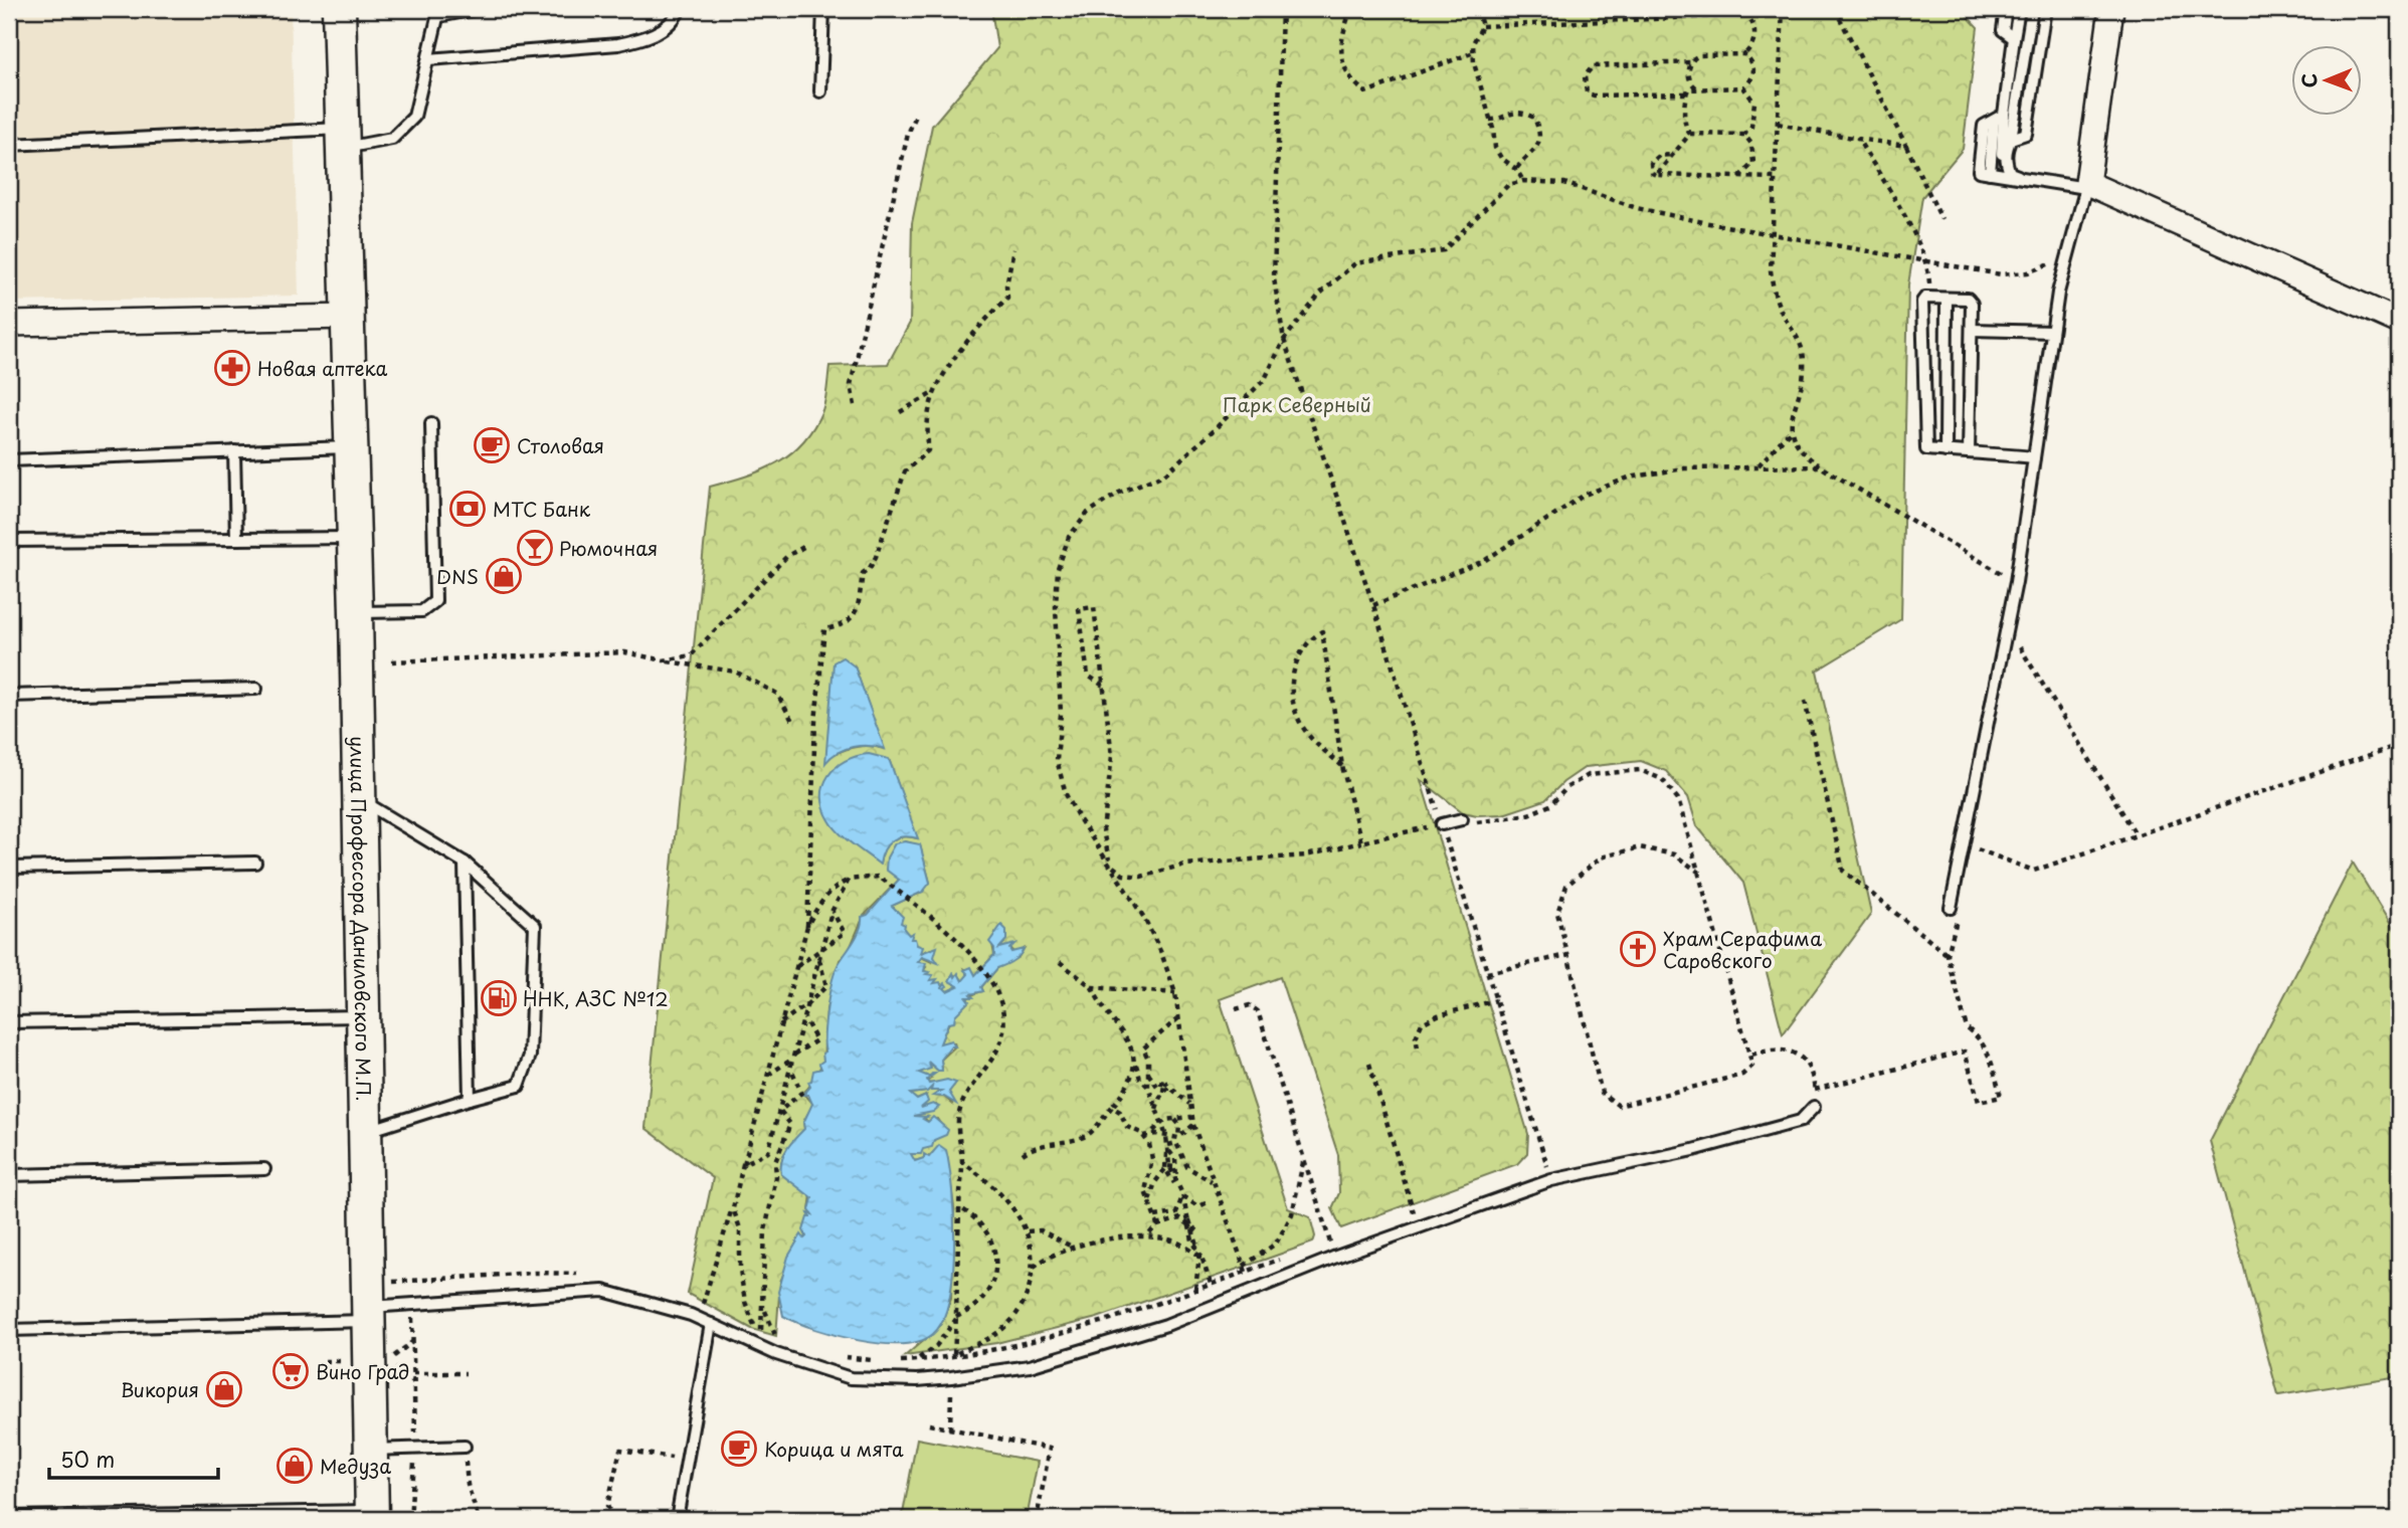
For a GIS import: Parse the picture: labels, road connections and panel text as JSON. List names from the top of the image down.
{
  "streets": {
    "main road": ["улица Профессора Даниловского М.П."]
  },
  "parks": ["Парк Северный"],
  "places": {
    "pharmacy": ["Новая аптека"],
    "cafe": ["Столовая", "Корица и мята"],
    "bank": ["МТС Банк"],
    "bar": ["Рюмочная"],
    "shop": ["DNS", "Викория", "Медуза"],
    "church": ["Храм Серафима Саровского"],
    "fuel station": ["ННК, АЗС №12"],
    "supermarket": ["Вино Град"]
  },
  "scale_bar": "50 m",
  "north": "left"
}
